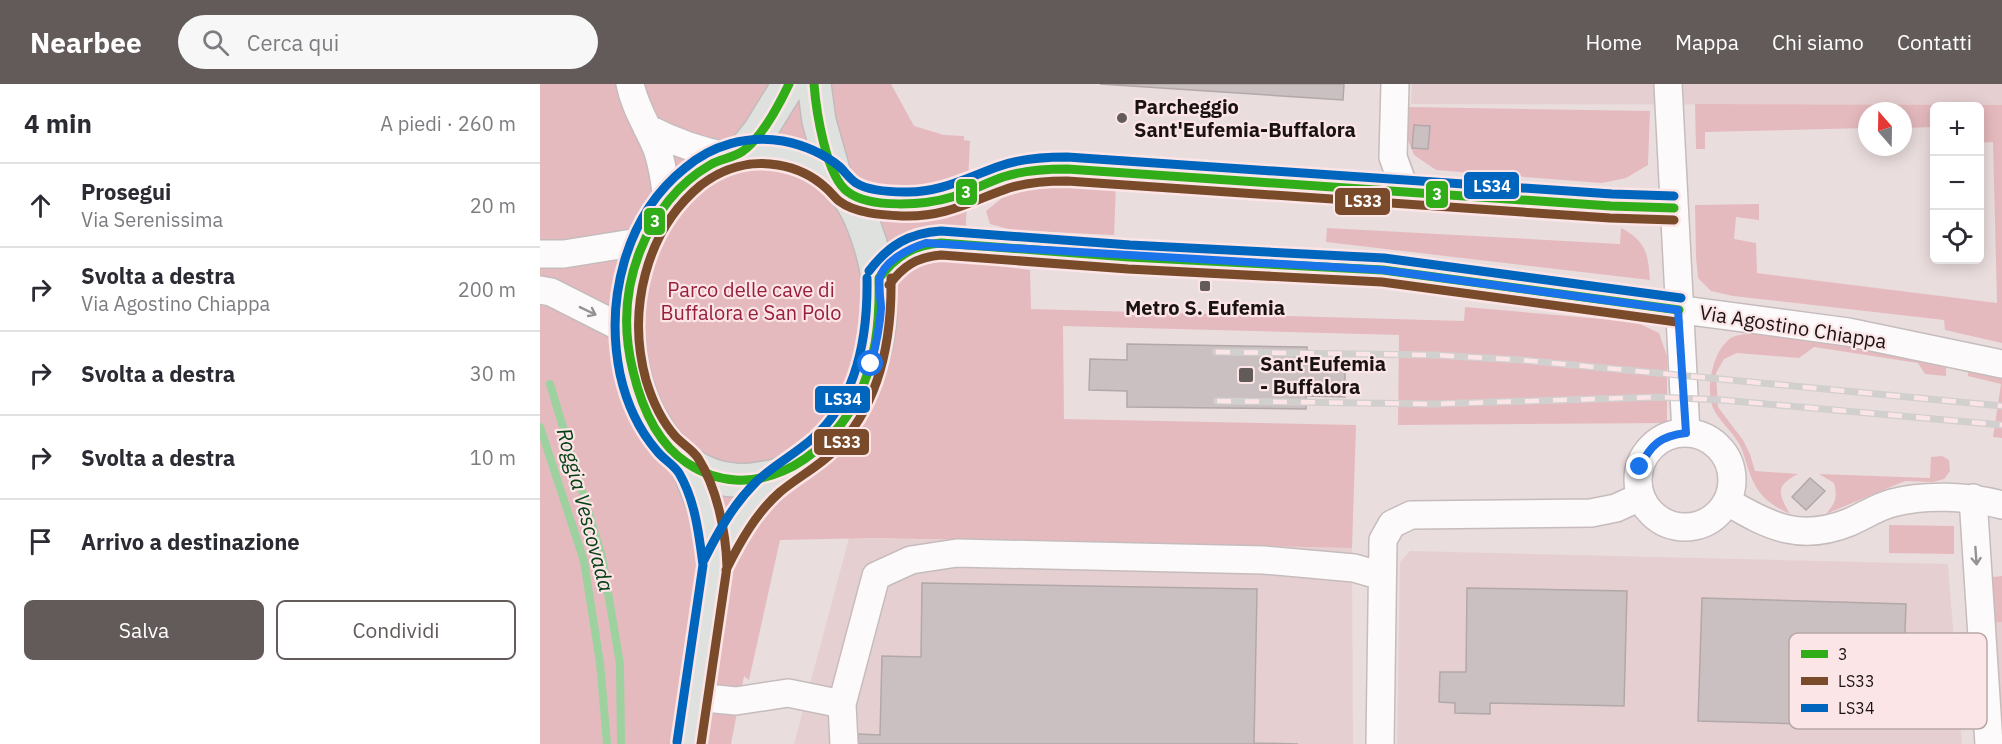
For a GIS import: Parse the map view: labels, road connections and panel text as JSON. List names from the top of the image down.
{
  "streets": {
    "street": ["Via Agostino Chiappa"]
  },
  "water": ["Roggia Vescovada"],
  "parks": ["Parco delle cave di Buffalora e San Polo"],
  "places": {
    "other": ["Parcheggio Sant'Eufemia-Buffalora"],
    "transit": ["Metro S. Eufemia", "Sant'Eufemia - Buffalora"]
  },
  "lines": ["transit line 3", "transit line LS34", "transit line LS33"],
  "legend": ["3", "LS33", "LS34"],
  "north": "top",
  "page": {
    "header": "Nearbee",
    "search": "Cerca qui",
    "nav": [
      "Home",
      "Mappa",
      "Chi siamo",
      "Contatti"
    ],
    "heading": ["4 min", "A piedi · 260 m"],
    "map_buttons": ["+", "−"],
    "list": [
      ["Prosegui", "Via Serenissima", "20 m"],
      ["Svolta a destra", "Via Agostino Chiappa", "200 m"],
      ["Svolta a destra", "30 m"],
      ["Svolta a destra", "10 m"],
      "Arrivo a destinazione"
    ],
    "buttons": ["Salva", "Condividi"]
  }
}
